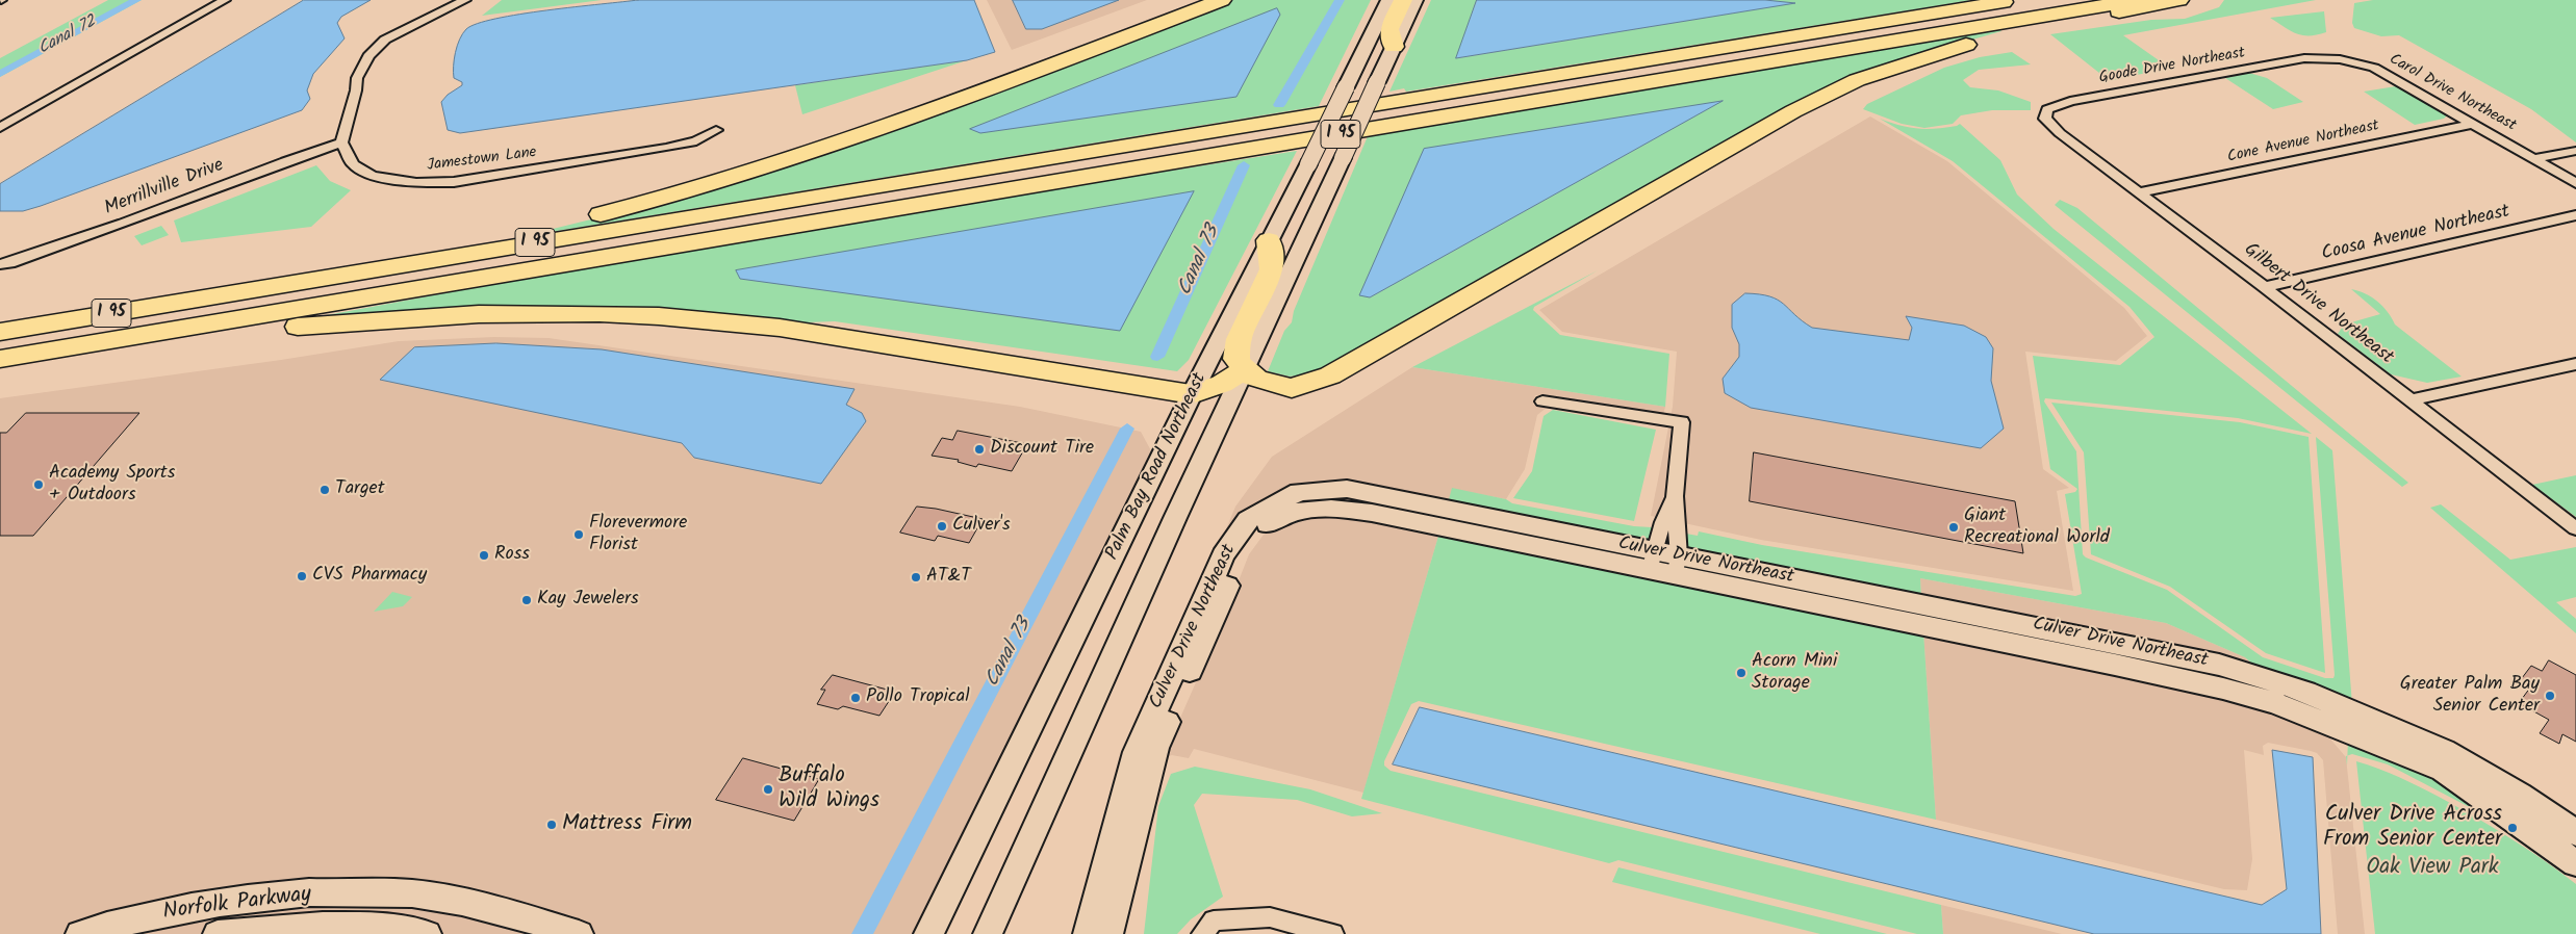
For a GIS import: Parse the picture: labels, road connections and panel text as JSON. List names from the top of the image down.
{
  "streets": {
    "highway": ["I 95"],
    "street": [
      "Goode Drive Northeast",
      "Carol Drive Northeast",
      "Cone Avenue Northeast",
      "Jamestown Lane",
      "Merrillville Drive",
      "Coosa Avenue Northeast",
      "Gilbert Drive Northeast",
      "Palm Bay Road Northeast",
      "Culver Drive Northeast",
      "Norfolk Parkway"
    ]
  },
  "crossings": [
    ["Goode Drive Northeast", "Carol Drive Northeast"],
    ["Goode Drive Northeast", "Gilbert Drive Northeast"],
    ["Carol Drive Northeast", "Cone Avenue Northeast"],
    ["Cone Avenue Northeast", "Gilbert Drive Northeast"],
    ["Jamestown Lane", "Merrillville Drive"],
    ["Coosa Avenue Northeast", "Gilbert Drive Northeast"]
  ],
  "water": ["Canal 72", "Canal 73"],
  "parks": ["Oak View Park"],
  "places": [
    "Discount Tire",
    "Academy Sports + Outdoors",
    "Target",
    "Culver's",
    "Giant Recreational World",
    "Florevermore Florist",
    "Ross",
    "CVS Pharmacy",
    "AT&T",
    "Kay Jewelers",
    "Acorn Mini Storage",
    "Greater Palm Bay Senior Center",
    "Pollo Tropical",
    "Buffalo Wild Wings",
    "Mattress Firm",
    "Culver Drive Across From Senior Center"
  ]
}
